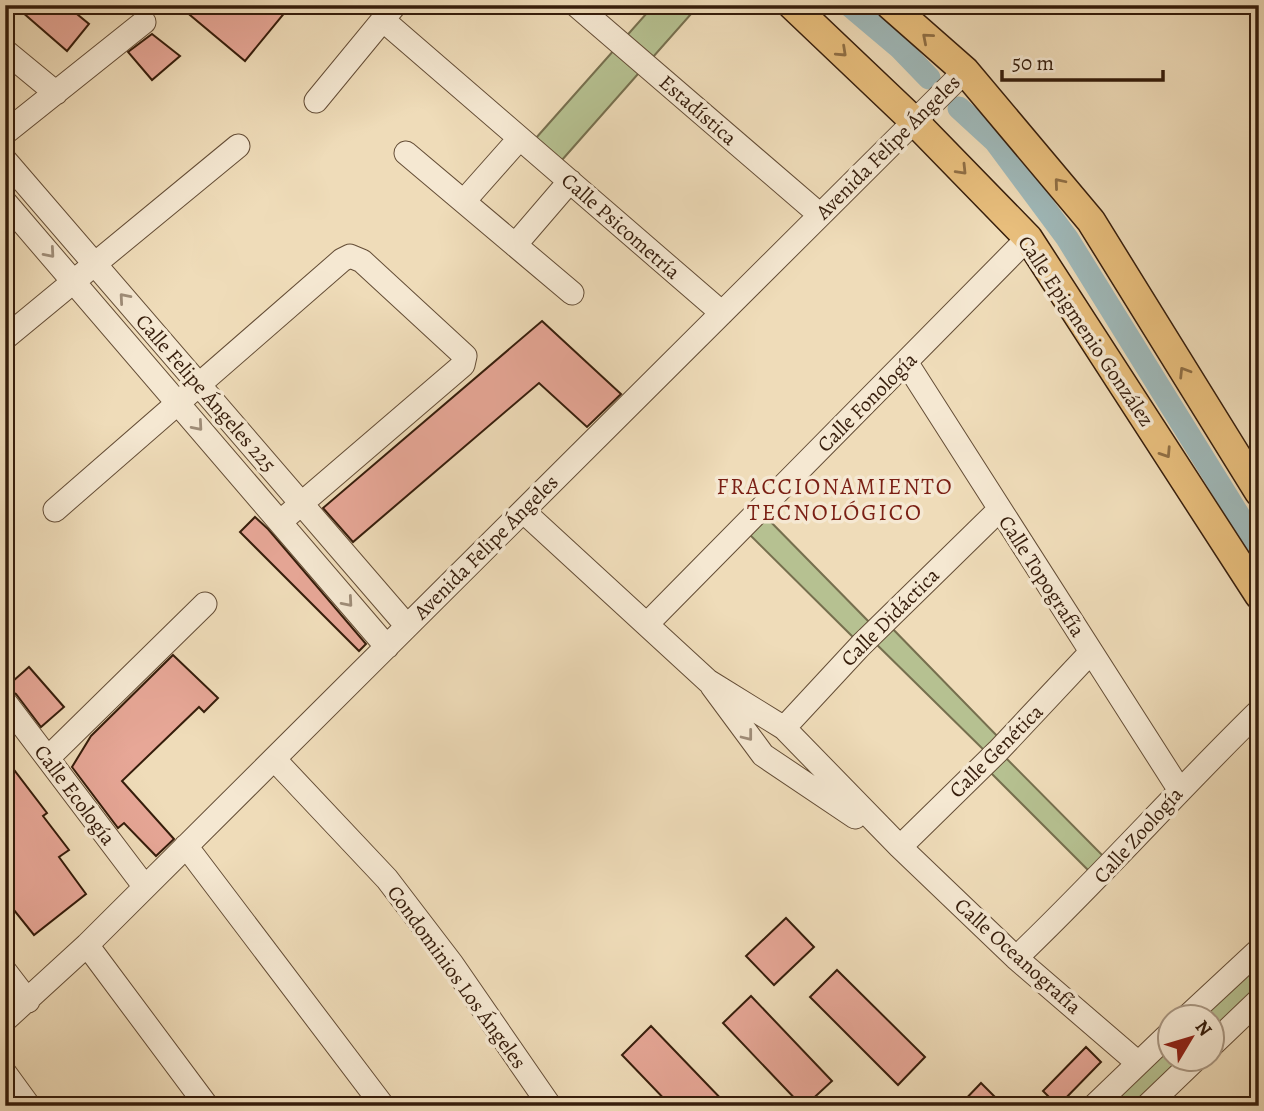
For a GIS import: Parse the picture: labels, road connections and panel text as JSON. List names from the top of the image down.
{
  "streets": {
    "main road": ["Calle Epigmenio González"],
    "street": [
      "Estadística",
      "Avenida Felipe Ángeles",
      "Calle Psicometría",
      "Calle Felipe Ángeles 225",
      "Calle Fonología",
      "Calle Topografía",
      "Calle Didáctica",
      "Calle Genética",
      "Calle Ecología",
      "Calle Zoología",
      "Calle Oceanografía",
      "Condominios Los Ángeles"
    ]
  },
  "crossings": [
    ["Estadística", "Avenida Felipe Ángeles"],
    ["Avenida Felipe Ángeles", "Calle Psicometría"],
    ["Avenida Felipe Ángeles", "Calle Epigmenio González"],
    ["Avenida Felipe Ángeles", "Calle Felipe Ángeles 225"],
    ["Avenida Felipe Ángeles", "Calle Ecología"],
    ["Avenida Felipe Ángeles", "Calle Oceanografía"],
    ["Avenida Felipe Ángeles", "Condominios Los Ángeles"],
    ["Calle Epigmenio González", "Calle Fonología"],
    ["Calle Fonología", "Calle Topografía"],
    ["Calle Fonología", "Calle Oceanografía"],
    ["Calle Topografía", "Calle Didáctica"],
    ["Calle Topografía", "Calle Genética"],
    ["Calle Topografía", "Calle Zoología"],
    ["Calle Didáctica", "Calle Oceanografía"],
    ["Calle Genética", "Calle Oceanografía"],
    ["Calle Zoología", "Calle Oceanografía"]
  ],
  "districts": ["FRACCIONAMIENTO TECNOLÓGICO"],
  "scale_bar": "50 m",
  "north": "top right"
}
